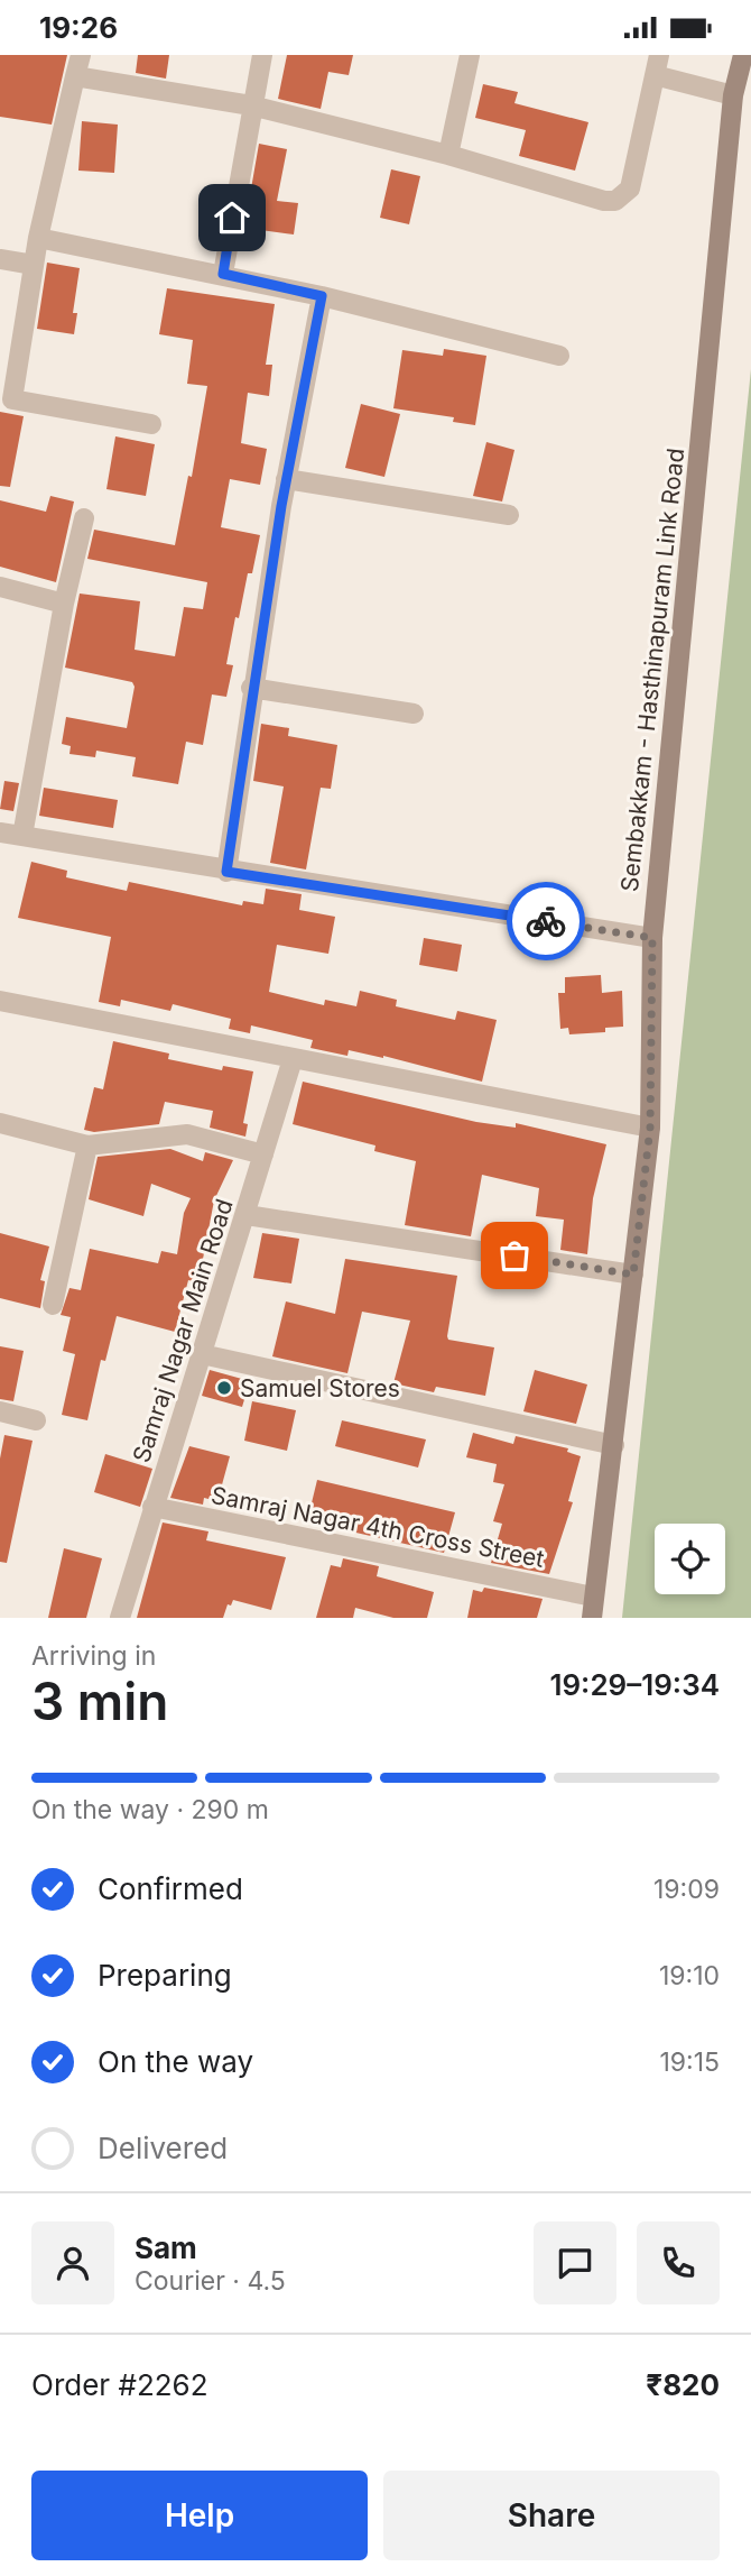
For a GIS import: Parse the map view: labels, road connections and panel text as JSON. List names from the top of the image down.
{
  "streets": {
    "street": ["Sembakkam - Hasthinapuram Link Road", "Samraj Nagar Main Road", "Samraj Nagar 4th Cross Street"]
  },
  "crossings": [
    ["Sembakkam - Hasthinapuram Link Road", "Samraj Nagar 4th Cross Street"],
    ["Samraj Nagar Main Road", "Samraj Nagar 4th Cross Street"]
  ],
  "places": ["Samuel Stores"],
  "page": {
    "status": "19:26",
    "heading": ["3 min", "Arriving in", "19:29–19:34"],
    "panel": [
      "Sam",
      "Courier · 4.5",
      "Order #2262",
      "₹820"
    ],
    "bar": "On the way · 290 m",
    "list": [
      ["Confirmed", "19:09"],
      ["Preparing", "19:10"],
      ["On the way", "19:15"],
      "Delivered"
    ],
    "buttons": ["Help", "Share"]
  }
}
